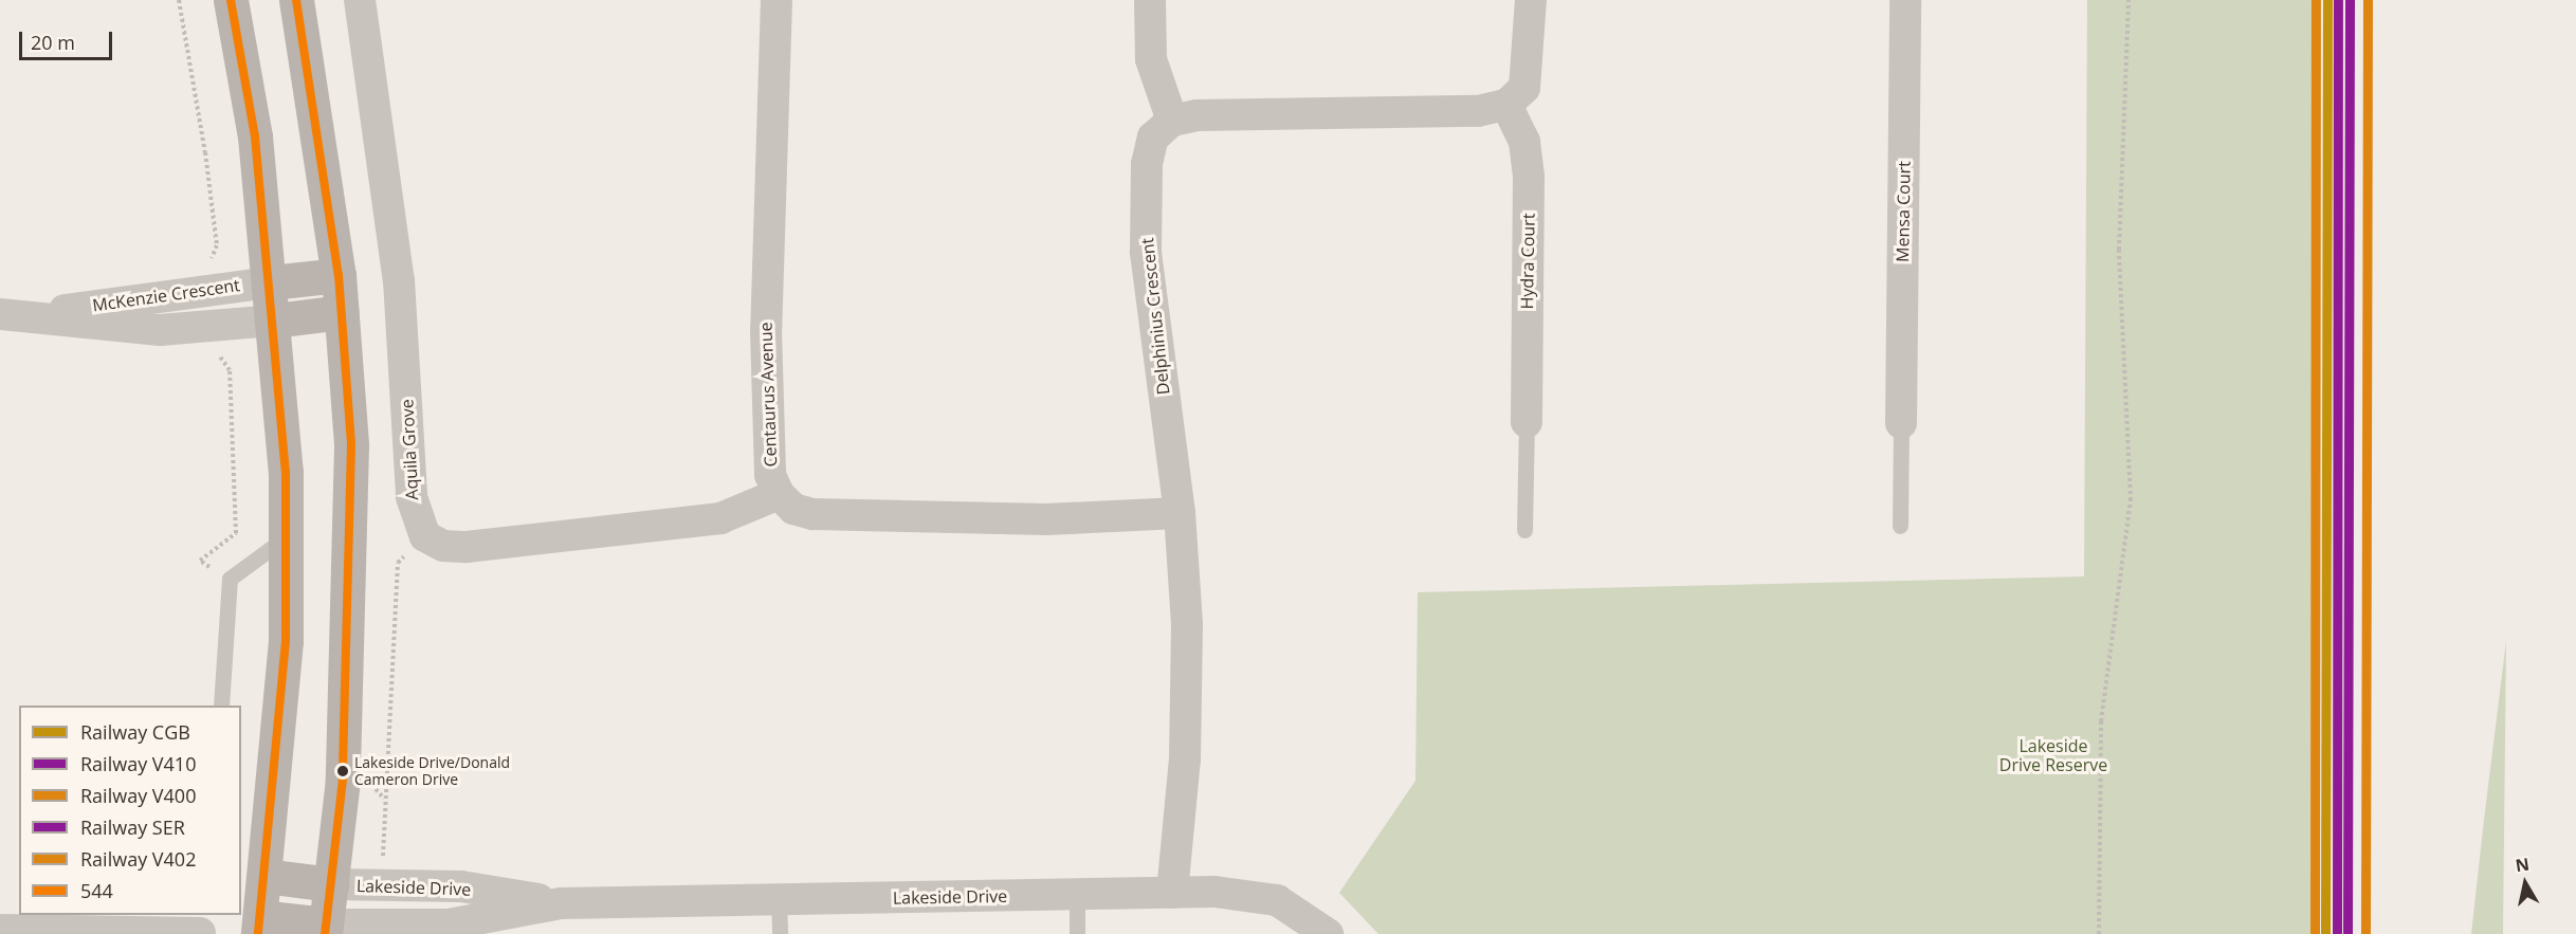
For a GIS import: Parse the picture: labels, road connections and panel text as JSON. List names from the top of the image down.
{
  "streets": {
    "street": [
      "Mensa Court",
      "Hydra Court",
      "McKenzie Crescent",
      "Delphinius Crescent",
      "Centaurus Avenue",
      "Aquila Grove",
      "Lakeside Drive"
    ]
  },
  "crossings": [
    ["Delphinius Crescent", "Lakeside Drive"],
    ["Centaurus Avenue", "Aquila Grove"]
  ],
  "parks": ["Lakeside Drive Reserve"],
  "places": ["Lakeside Drive/Donald Cameron Drive"],
  "lines": [
    "rail line CGB",
    "rail line V410",
    "rail line V400",
    "rail line SER",
    "rail line V402",
    "transit line 544"
  ],
  "legend": [
    "Railway CGB",
    "Railway V410",
    "Railway V400",
    "Railway SER",
    "Railway V402",
    "544"
  ],
  "scale_bar": "20 m",
  "north": "top"
}
